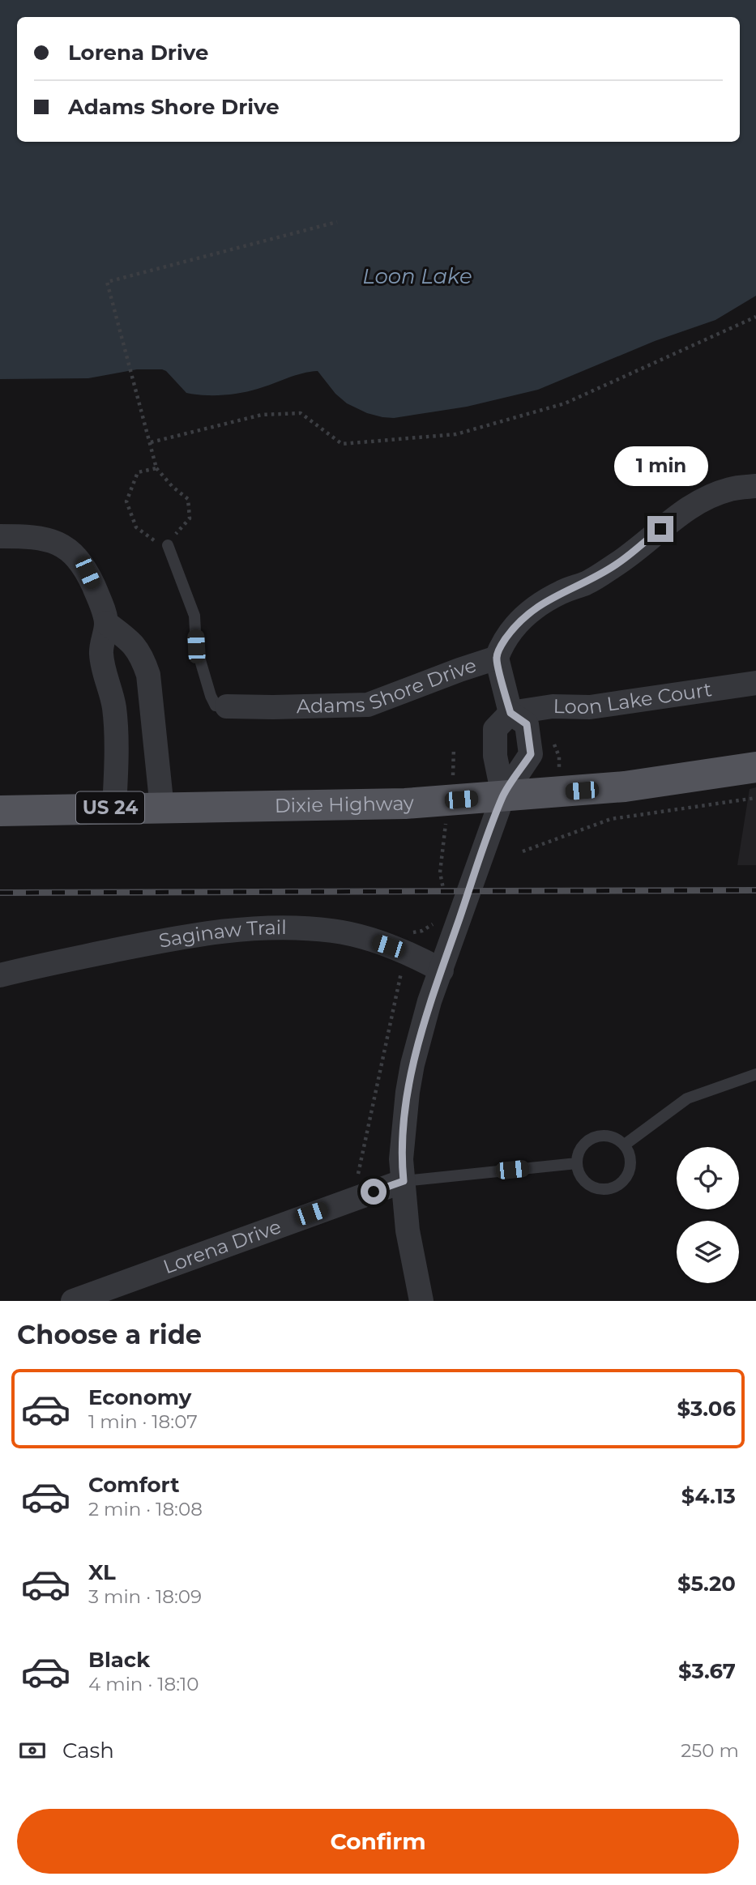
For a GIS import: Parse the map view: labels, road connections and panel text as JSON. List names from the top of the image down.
{
  "streets": {
    "main road": ["Dixie Highway", "US 24"],
    "street": [
      "Adams Shore Drive",
      "Loon Lake Court",
      "Saginaw Trail",
      "Lorena Drive"
    ]
  },
  "water": ["Loon Lake"],
  "page": {
    "banner": ["Lorena Drive", "Adams Shore Drive"],
    "bubble": "1 min",
    "heading": "Choose a ride",
    "list": [
      {
        "name": "Economy",
        "note": "1 min · 18:07",
        "value": "$3.06"
      },
      {
        "name": "Comfort",
        "note": "2 min · 18:08",
        "value": "$4.13"
      },
      {
        "name": "XL",
        "note": "3 min · 18:09",
        "value": "$5.20"
      },
      {
        "name": "Black",
        "note": "4 min · 18:10",
        "value": "$3.67"
      }
    ],
    "pay": ["Cash", "250 m"],
    "buttons": "Confirm"
  }
}
